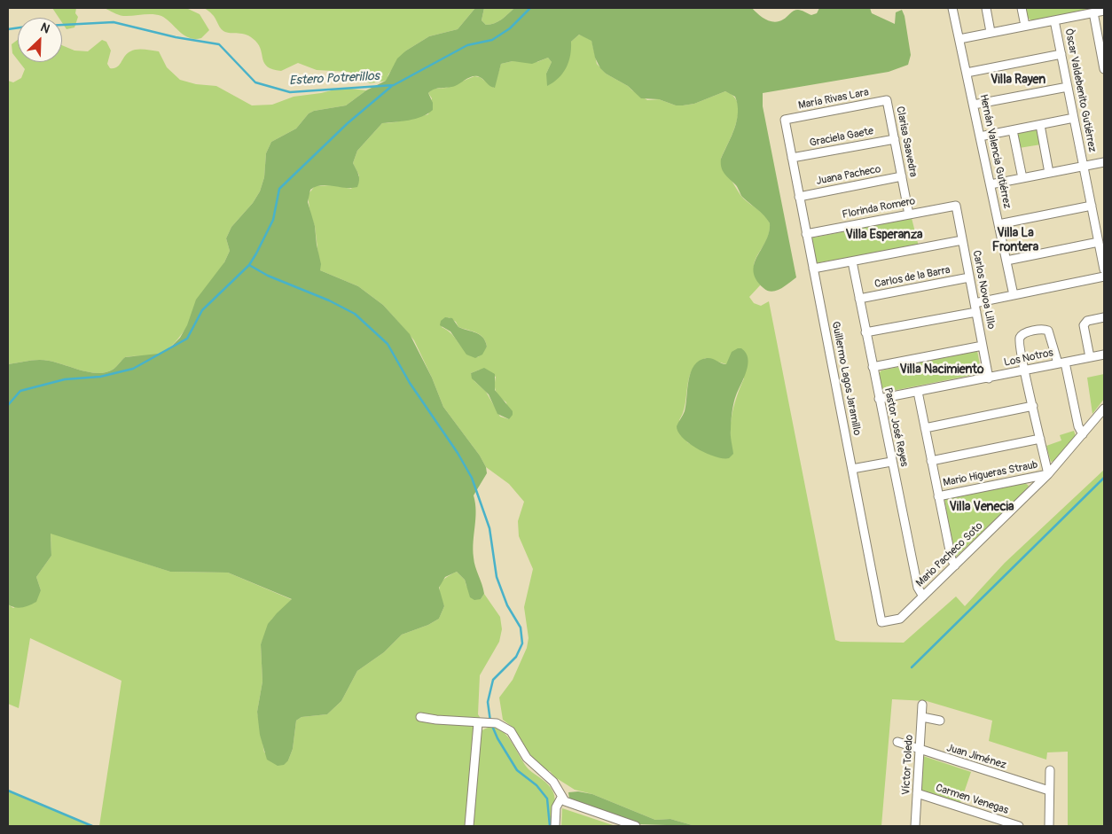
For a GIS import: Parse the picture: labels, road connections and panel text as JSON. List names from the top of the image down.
{
  "streets": {
    "street": [
      "Òscar Valdebenito Gutiérrez",
      "María Rivas Lara",
      "Graciela Gaete",
      "Clarisa Saavedra",
      "Hernán Valencia Gutiérrez",
      "Juana Pacheco",
      "Florinda Romero",
      "Carlos de la Barra",
      "Carlos Novoa Lillo",
      "Los Notros",
      "Guillermo Lagos Jaramillo",
      "Pastor José Reyes",
      "Mario Higueras Straub",
      "Mario Pacheco Soto",
      "Juan Jiménez",
      "Víctor Toledo",
      "Carmen Venegas"
    ]
  },
  "crossings": [
    ["María Rivas Lara", "Clarisa Saavedra"],
    ["María Rivas Lara", "Guillermo Lagos Jaramillo"],
    ["Graciela Gaete", "Clarisa Saavedra"],
    ["Graciela Gaete", "Guillermo Lagos Jaramillo"],
    ["Clarisa Saavedra", "Juana Pacheco"],
    ["Clarisa Saavedra", "Florinda Romero"],
    ["Juana Pacheco", "Guillermo Lagos Jaramillo"],
    ["Florinda Romero", "Carlos Novoa Lillo"],
    ["Florinda Romero", "Guillermo Lagos Jaramillo"],
    ["Carlos de la Barra", "Carlos Novoa Lillo"],
    ["Carlos de la Barra", "Pastor José Reyes"],
    ["Carlos Novoa Lillo", "Los Notros"],
    ["Los Notros", "Pastor José Reyes"],
    ["Guillermo Lagos Jaramillo", "Mario Pacheco Soto"],
    ["Pastor José Reyes", "Mario Pacheco Soto"],
    ["Mario Higueras Straub", "Mario Pacheco Soto"],
    ["Juan Jiménez", "Víctor Toledo"],
    ["Víctor Toledo", "Carmen Venegas"]
  ],
  "districts": [
    "Villa Rayen",
    "Villa La Frontera",
    "Villa Esperanza",
    "Villa Nacimiento",
    "Villa Venecia"
  ],
  "water": ["Estero Potrerillos"],
  "north": "top right"
}
